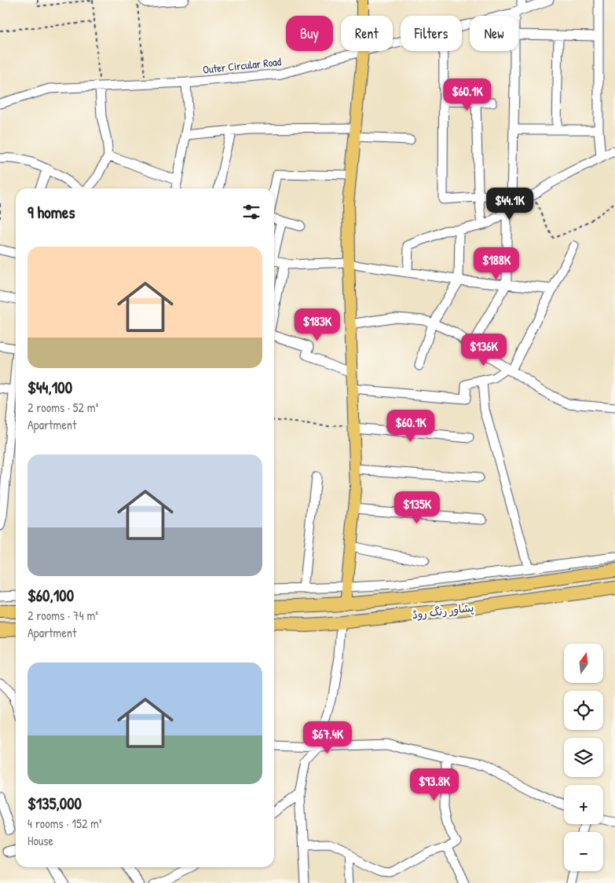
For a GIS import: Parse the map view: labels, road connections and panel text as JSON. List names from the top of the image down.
{
  "streets": {
    "highway": ["پشاور رنگ روڈ"],
    "street": ["Outer Circular Road"]
  },
  "north": "top",
  "page": {
    "chip": [
      "Buy",
      "Rent",
      "Filters",
      "New"
    ],
    "price": [
      "$60.1K",
      "$44.1K",
      "$188K",
      "$183K",
      "$136K",
      "$60.1K",
      "$135K",
      "$67.4K",
      "$93.8K"
    ],
    "heading": "9 homes",
    "list": [
      {
        "name": "$44,100",
        "note": "2 rooms · 52 m² · Apartment"
      },
      {
        "name": "$60,100",
        "note": "2 rooms · 74 m² · Apartment"
      },
      {
        "name": "$135,000",
        "note": "4 rooms · 152 m² · House"
      }
    ],
    "map_buttons": ["+", "−"]
  }
}
